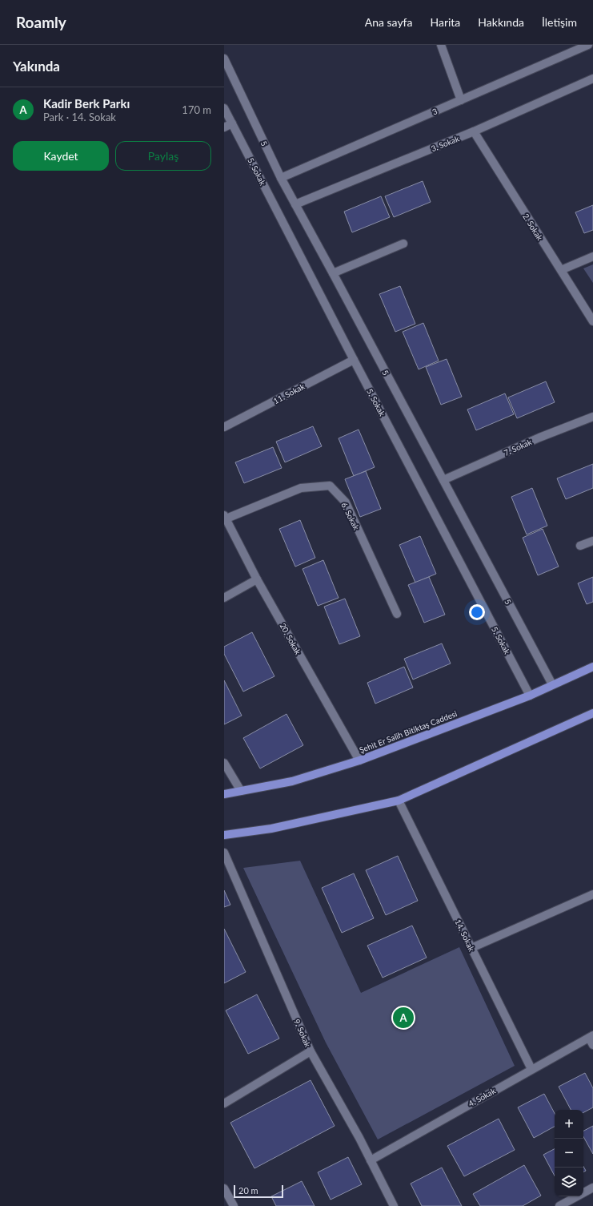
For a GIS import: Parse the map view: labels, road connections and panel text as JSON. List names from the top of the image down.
{
  "streets": {
    "main road": ["Şehit Er Salih Bitiktaş Caddesi"],
    "street": [
      "3",
      "5",
      "3. Sokak",
      "5. Sokak",
      "2. Sokak",
      "11. Sokak",
      "7. Sokak",
      "6. Sokak",
      "20. Sokak",
      "14. Sokak",
      "9. Sokak",
      "4. Sokak"
    ]
  },
  "crossings": [
    ["3", "5"],
    ["5", "3. Sokak"],
    ["5", "7. Sokak"],
    ["5", "Şehit Er Salih Bitiktaş Caddesi"],
    ["3. Sokak", "2. Sokak"],
    ["5. Sokak", "11. Sokak"],
    ["5. Sokak", "Şehit Er Salih Bitiktaş Caddesi"],
    ["6. Sokak", "20. Sokak"],
    ["20. Sokak", "Şehit Er Salih Bitiktaş Caddesi"],
    ["14. Sokak", "4. Sokak"],
    ["9. Sokak", "4. Sokak"]
  ],
  "scale_bar": "20 m",
  "page": {
    "header": "Roamly",
    "nav": [
      "Ana sayfa",
      "Harita",
      "Hakkında",
      "İletişim"
    ],
    "heading": "Yakında",
    "list": [
      {
        "mark": "A",
        "name": "Kadir Berk Parkı",
        "note": "Park · 14. Sokak",
        "value": "170 m"
      }
    ],
    "buttons": ["Kaydet", "Paylaş"],
    "pins": "A",
    "map_buttons": ["+", "−"],
    "scale": "20 m"
  }
}
